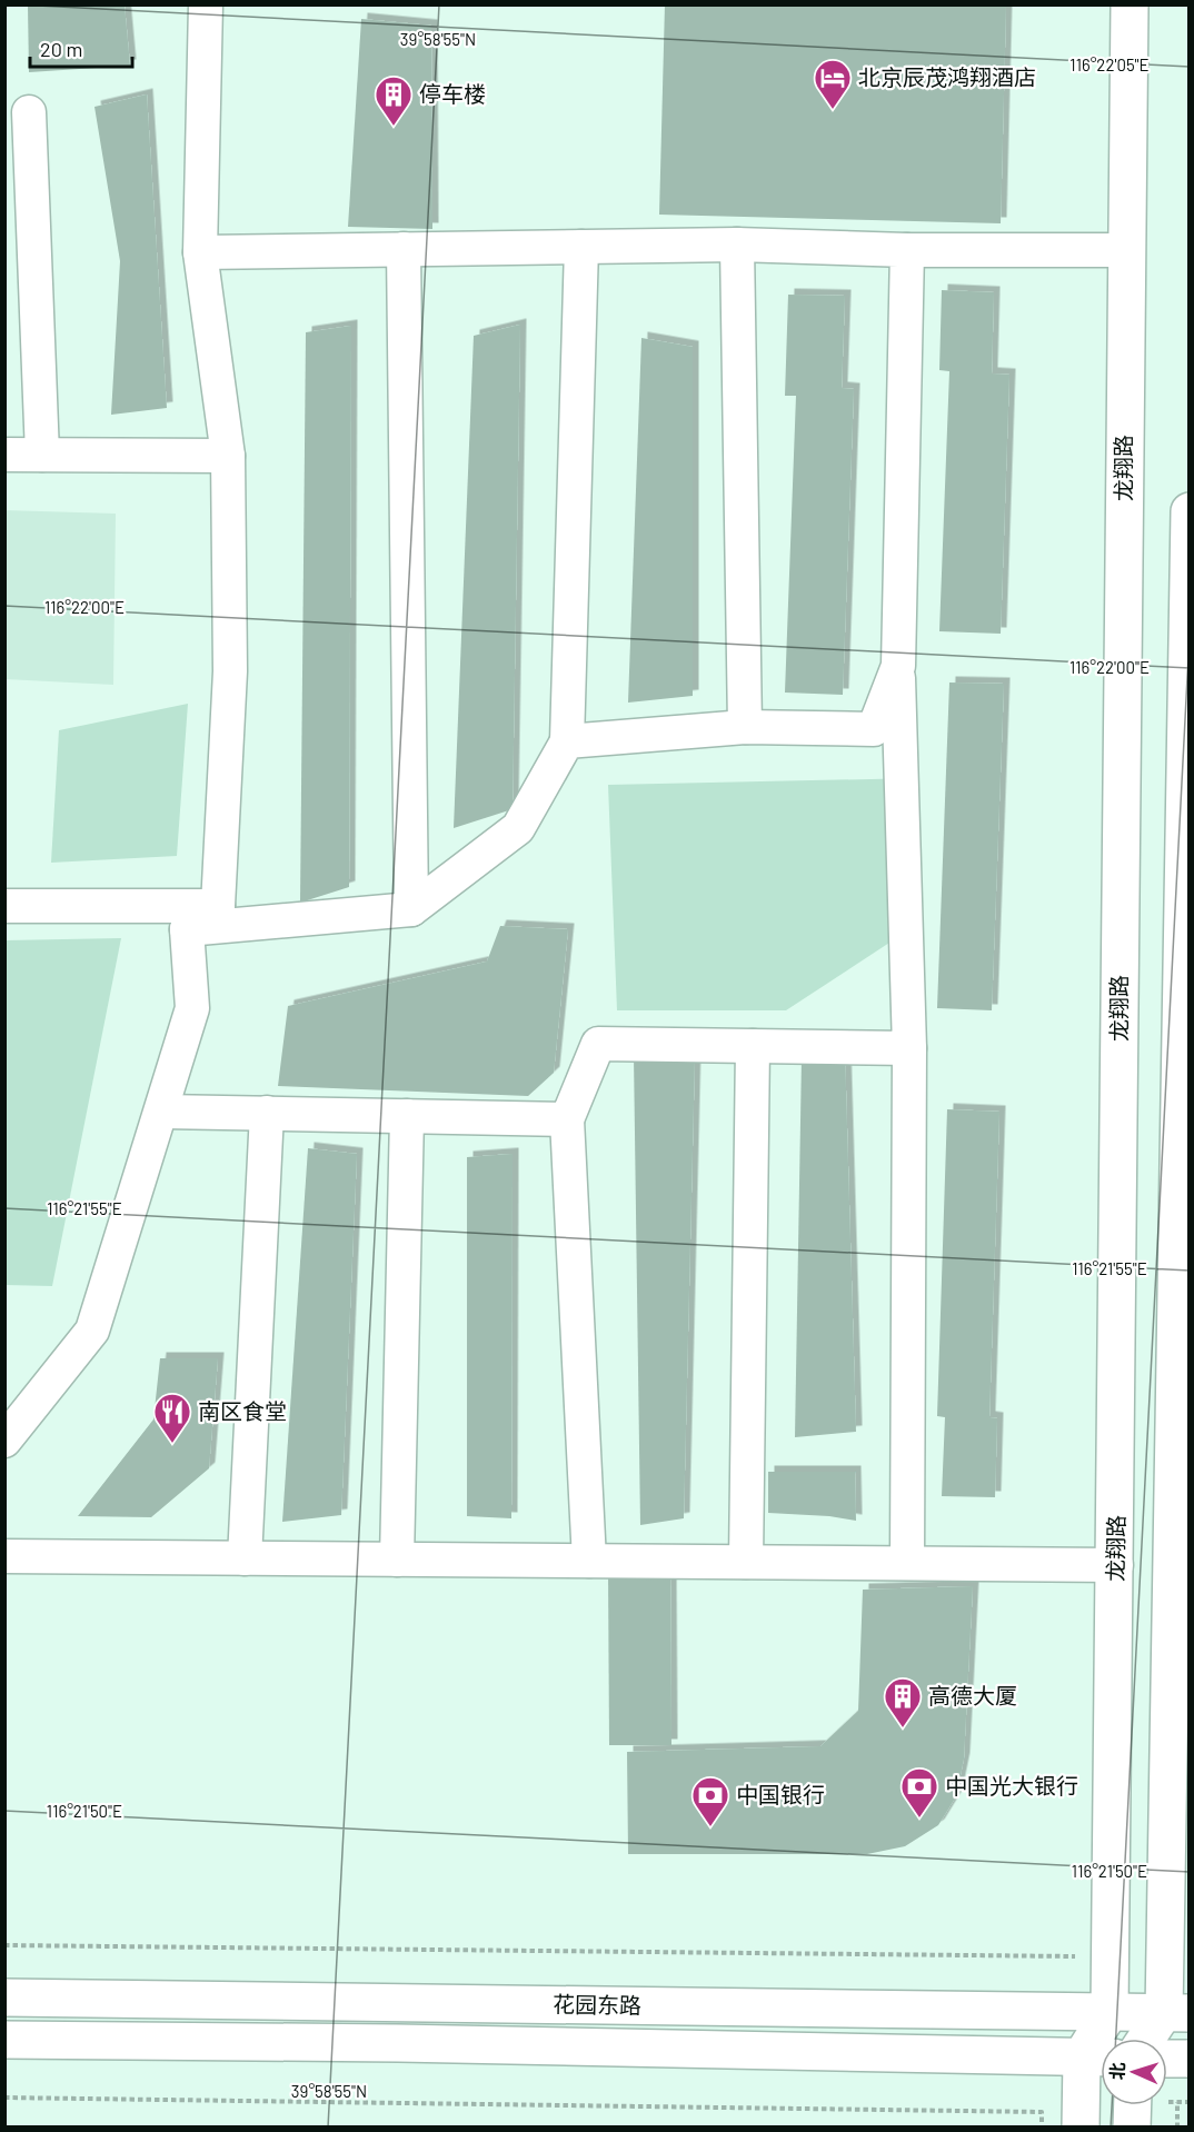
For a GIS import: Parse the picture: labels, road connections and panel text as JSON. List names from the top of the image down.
{
  "streets": {
    "street": ["龙翔路", "花园东路"]
  },
  "crossings": [
    ["龙翔路", "花园东路"]
  ],
  "places": {
    "hotel": ["北京辰茂鸿翔酒店"],
    "building": ["停车楼", "高德大厦"],
    "restaurant": ["南区食堂"],
    "bank": ["中国光大银行", "中国银行"]
  },
  "scale_bar": "20 m",
  "north": "left",
  "coordinates": [
    "39°58'55\"N",
    "116°22'05\"E",
    "116°22'00\"E",
    "116°21'55\"E",
    "116°21'50\"E"
  ]
}
